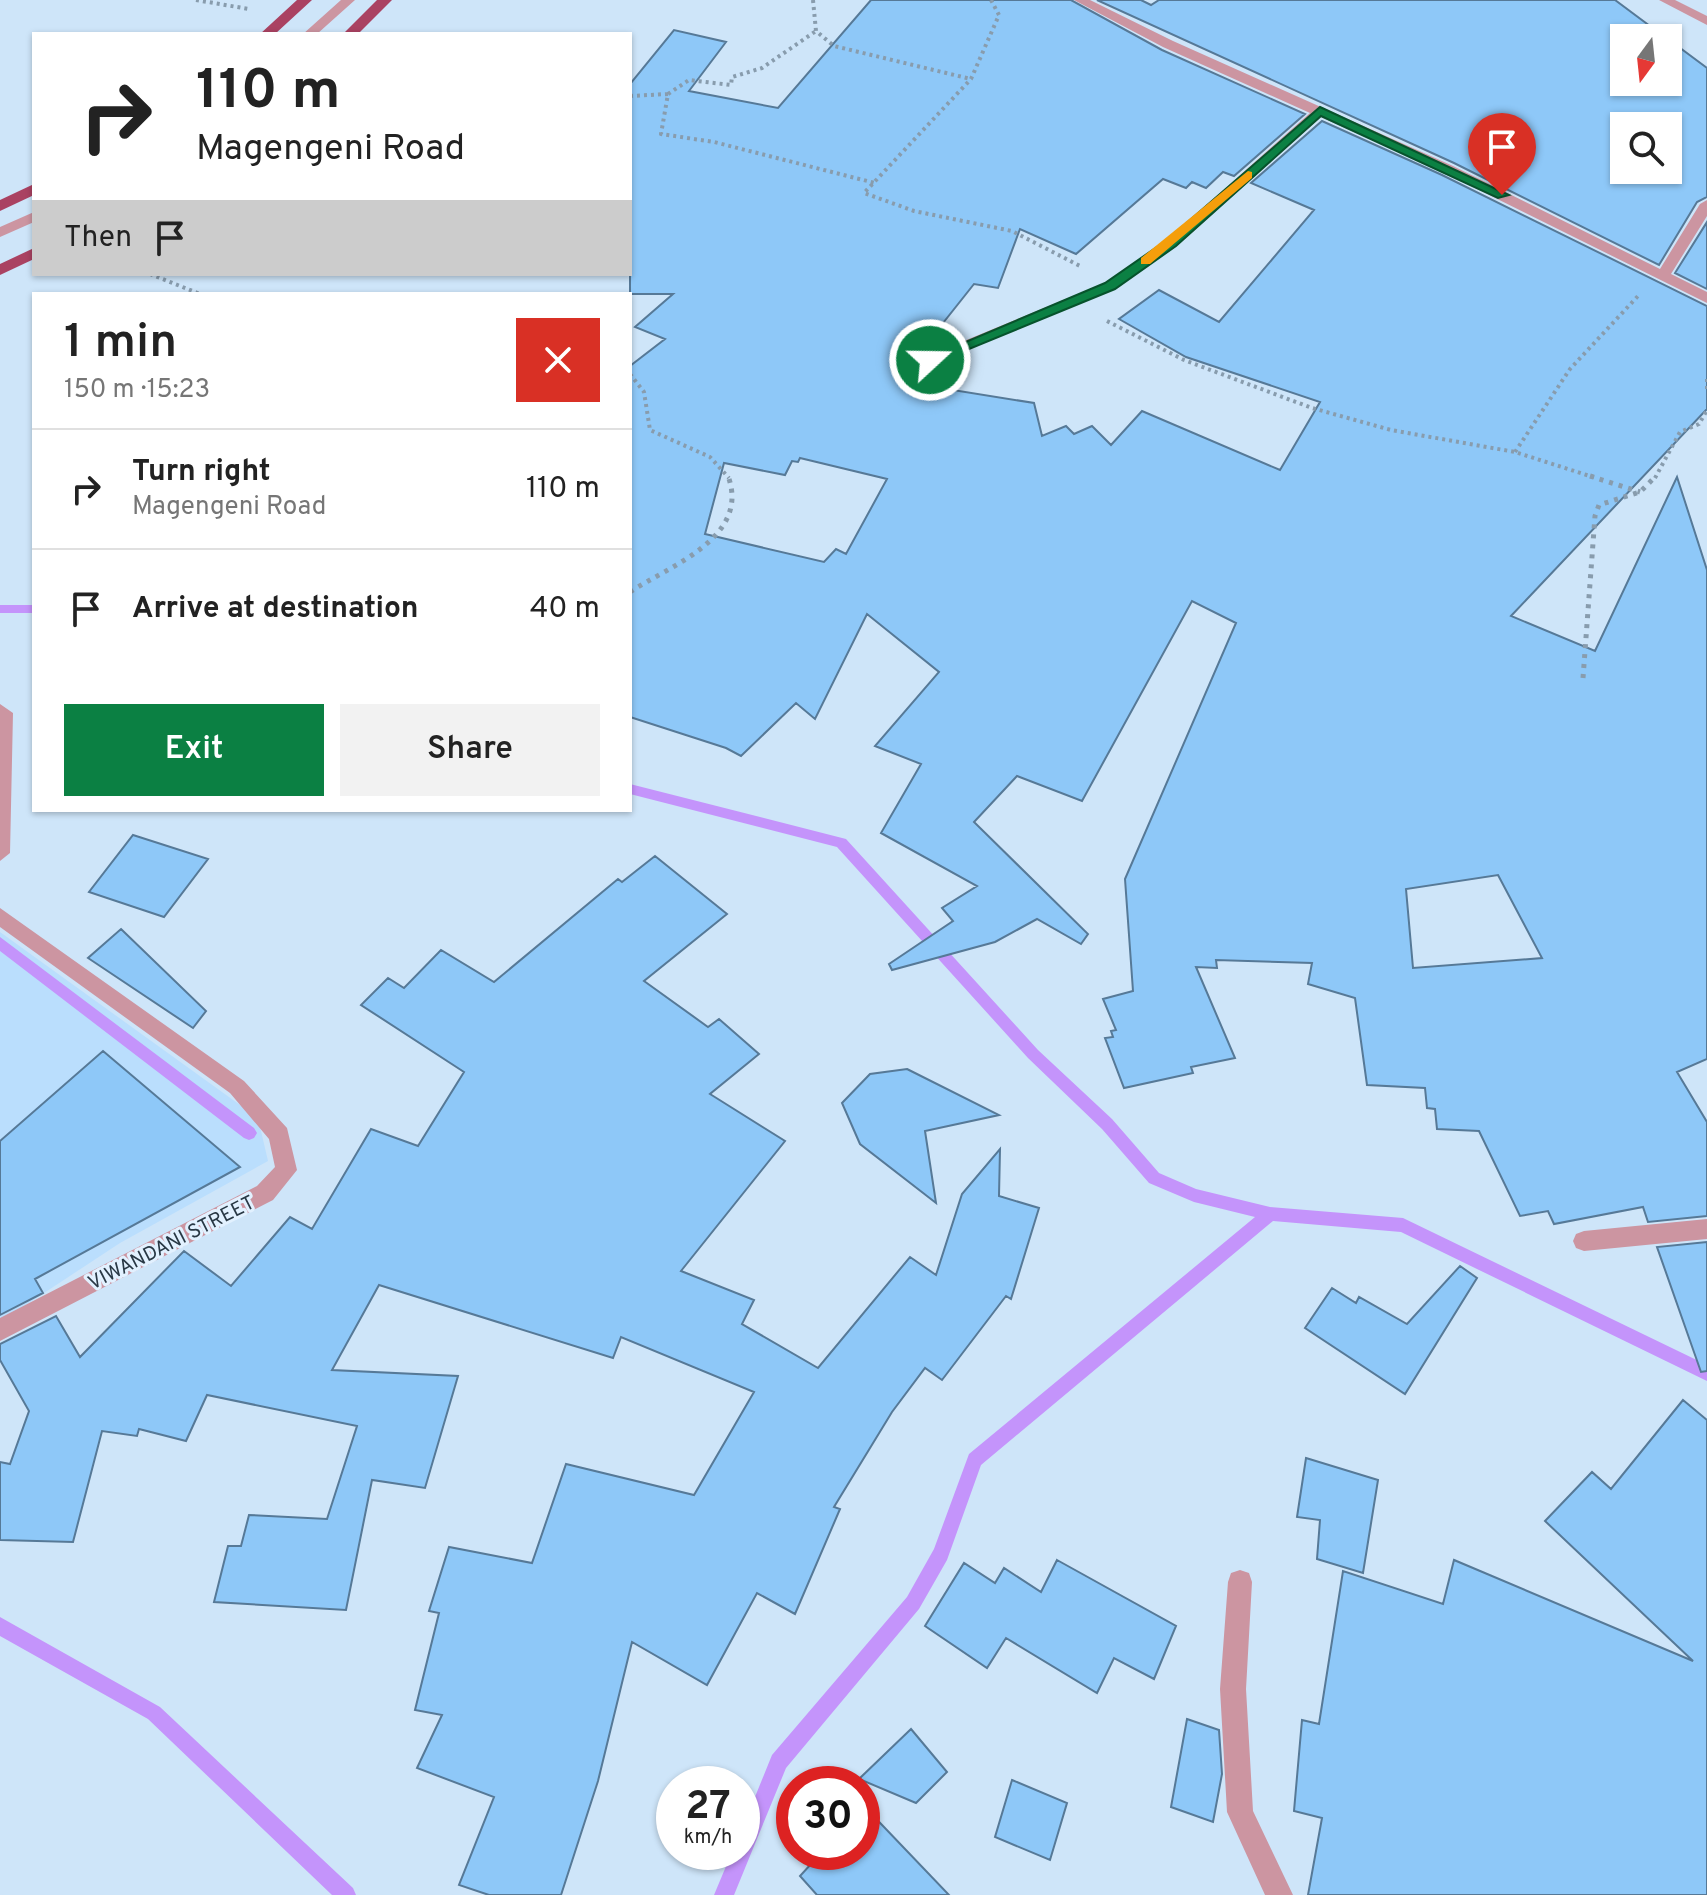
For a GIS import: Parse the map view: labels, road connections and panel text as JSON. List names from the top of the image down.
{
  "streets": {
    "street": ["VIWANDANI STREET"]
  },
  "north": "bottom",
  "page": {
    "turn": ["110 m", "Magengeni Road"],
    "then": "Then",
    "heading": ["1 min", "150 m · 15:23"],
    "list": [
      {
        "name": "Turn right",
        "note": "Magengeni Road",
        "value": "110 m"
      },
      {
        "name": "Arrive at destination",
        "value": "40 m"
      }
    ],
    "buttons": ["Exit", "Share"],
    "speed": "27 km/h",
    "limit": "30"
  }
}
